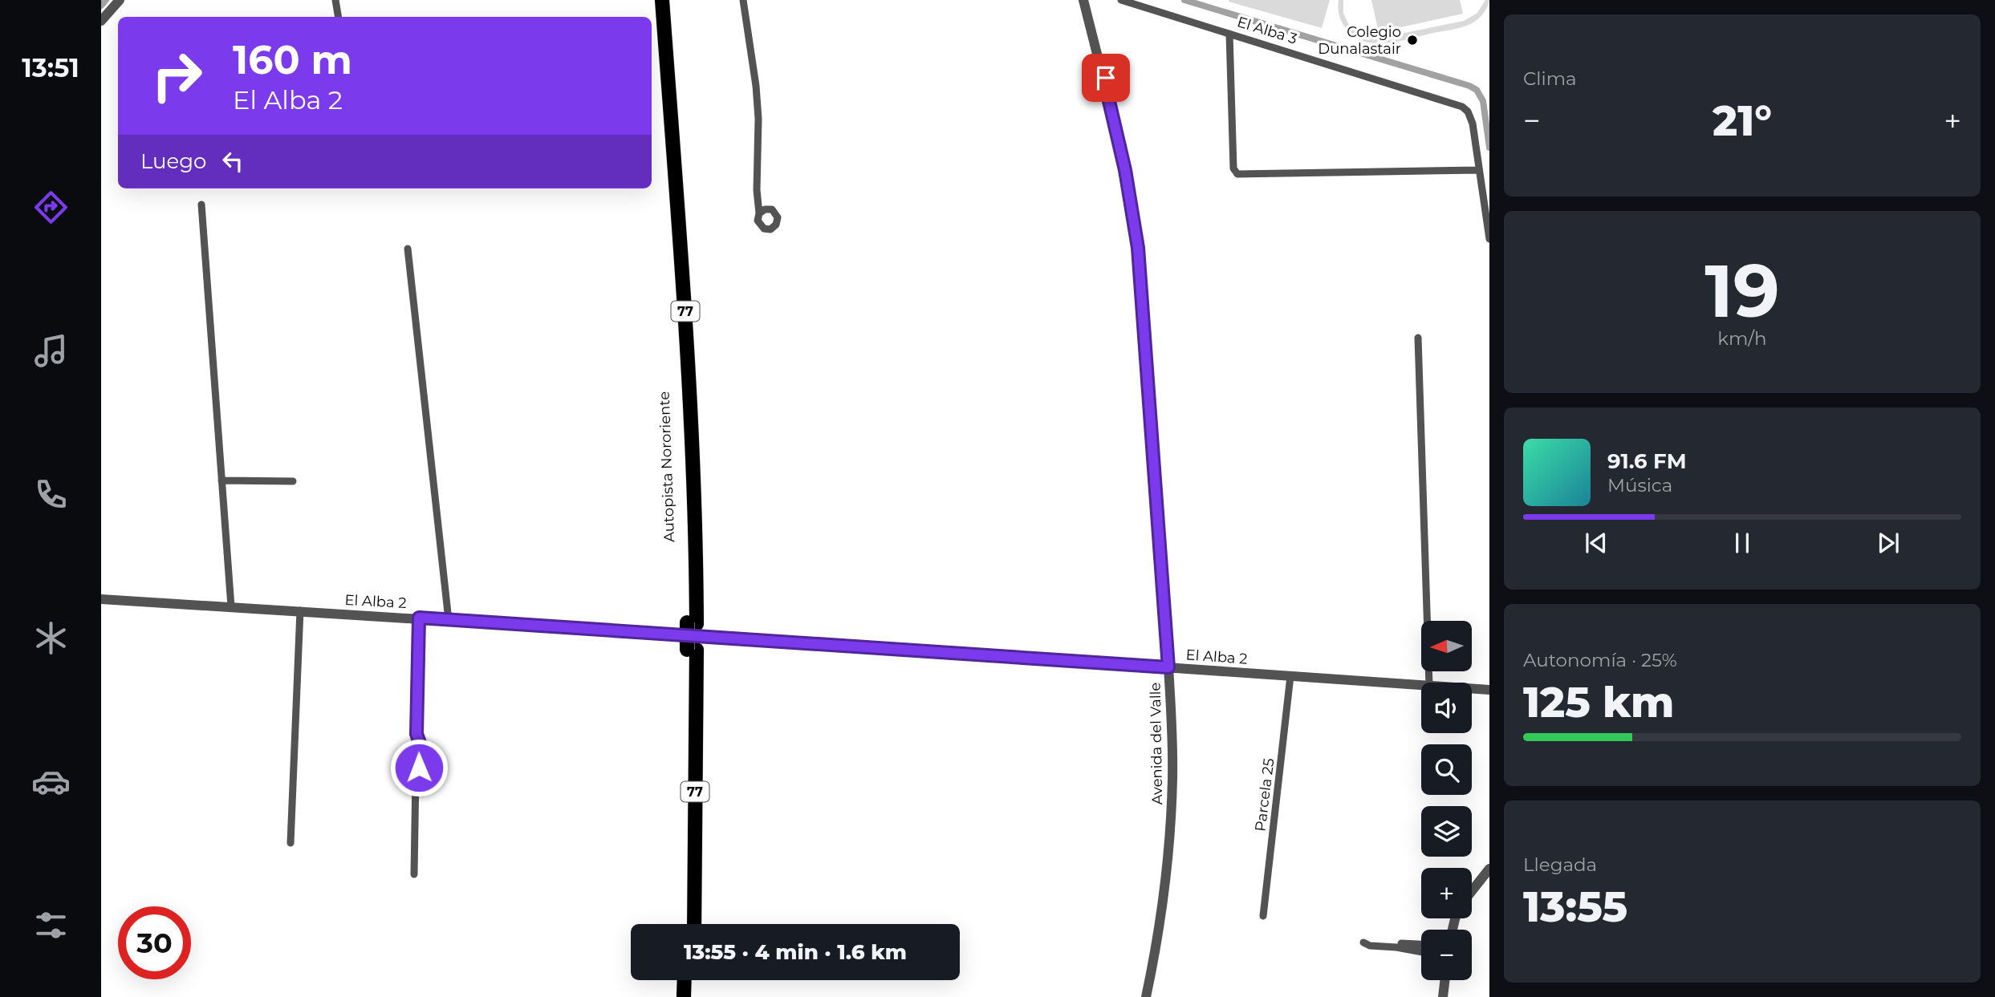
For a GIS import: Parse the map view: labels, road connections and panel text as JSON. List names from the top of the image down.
{
  "streets": {
    "highway": ["77", "Autopista Nororiente"],
    "street": [
      "El Alba 3",
      "El Alba 2",
      "Avenida del Valle",
      "Parcela 25"
    ]
  },
  "crossings": [
    ["El Alba 2", "Avenida del Valle"],
    ["El Alba 2", "Parcela 25"]
  ],
  "places": ["Colegio Dunalastair"],
  "north": "left",
  "page": {
    "tabs": "13:51",
    "tile": [
      "Clima",
      ["19", "km/h"],
      ["Autonomía · 25%", "125 km"],
      ["Llegada", "13:55"]
    ],
    "turn": ["160 m", "El Alba 2"],
    "heat": ["−", "21°", "+"],
    "then": "Luego",
    "song": ["91.6 FM", "Música"],
    "map_buttons": ["+", "−"],
    "limit": "30",
    "trip": "13:55 · 4 min · 1.6 km"
  }
}
